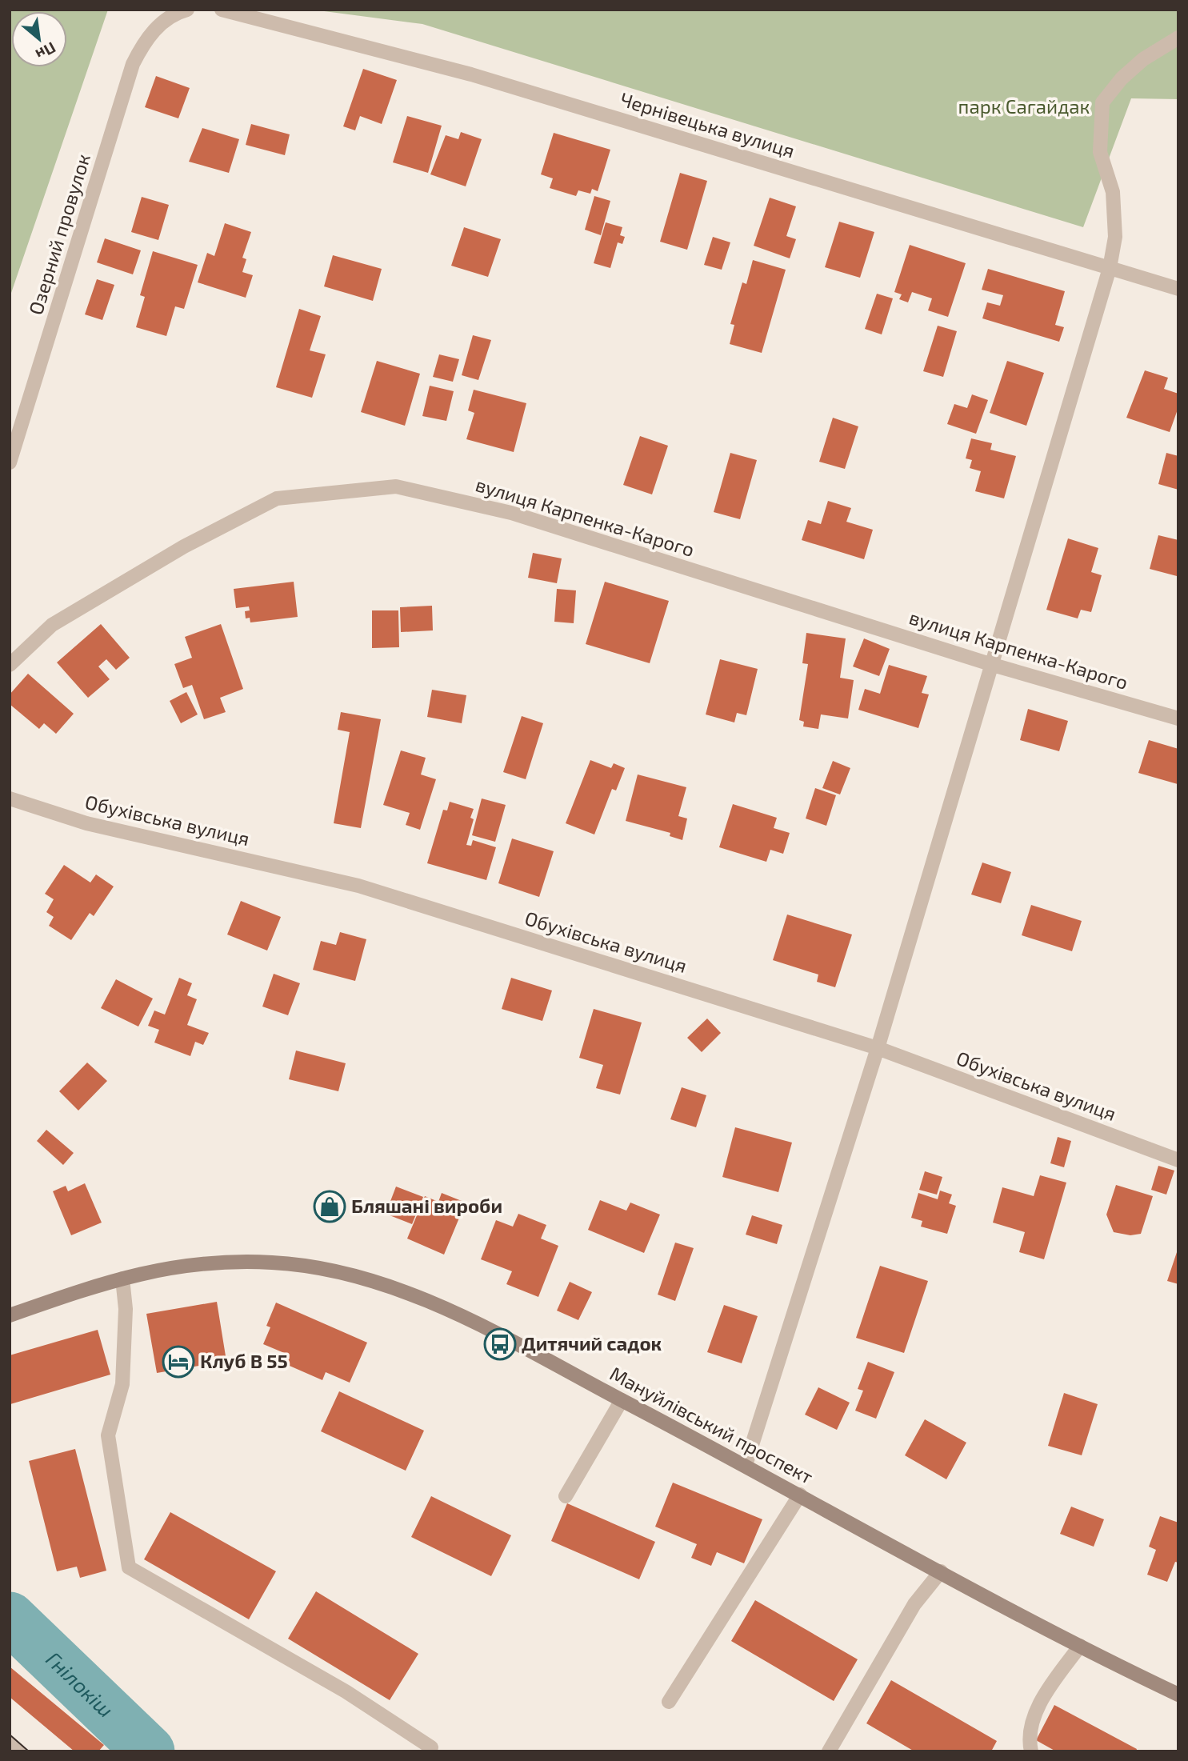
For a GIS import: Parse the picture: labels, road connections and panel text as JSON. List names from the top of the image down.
{
  "streets": {
    "main road": ["Мануйлівський проспект"],
    "street": [
      "Чернівецька вулиця",
      "Озерний провулок",
      "вулиця Карпенка-Карого",
      "Обухівська вулиця"
    ]
  },
  "water": ["Гнілокіш"],
  "parks": ["парк Сагайдак"],
  "places": {
    "shop": ["Бляшані вироби"],
    "bus stop": ["Дитячий садок"],
    "hotel": ["Клуб В 55"]
  },
  "north": "bottom right"
}
